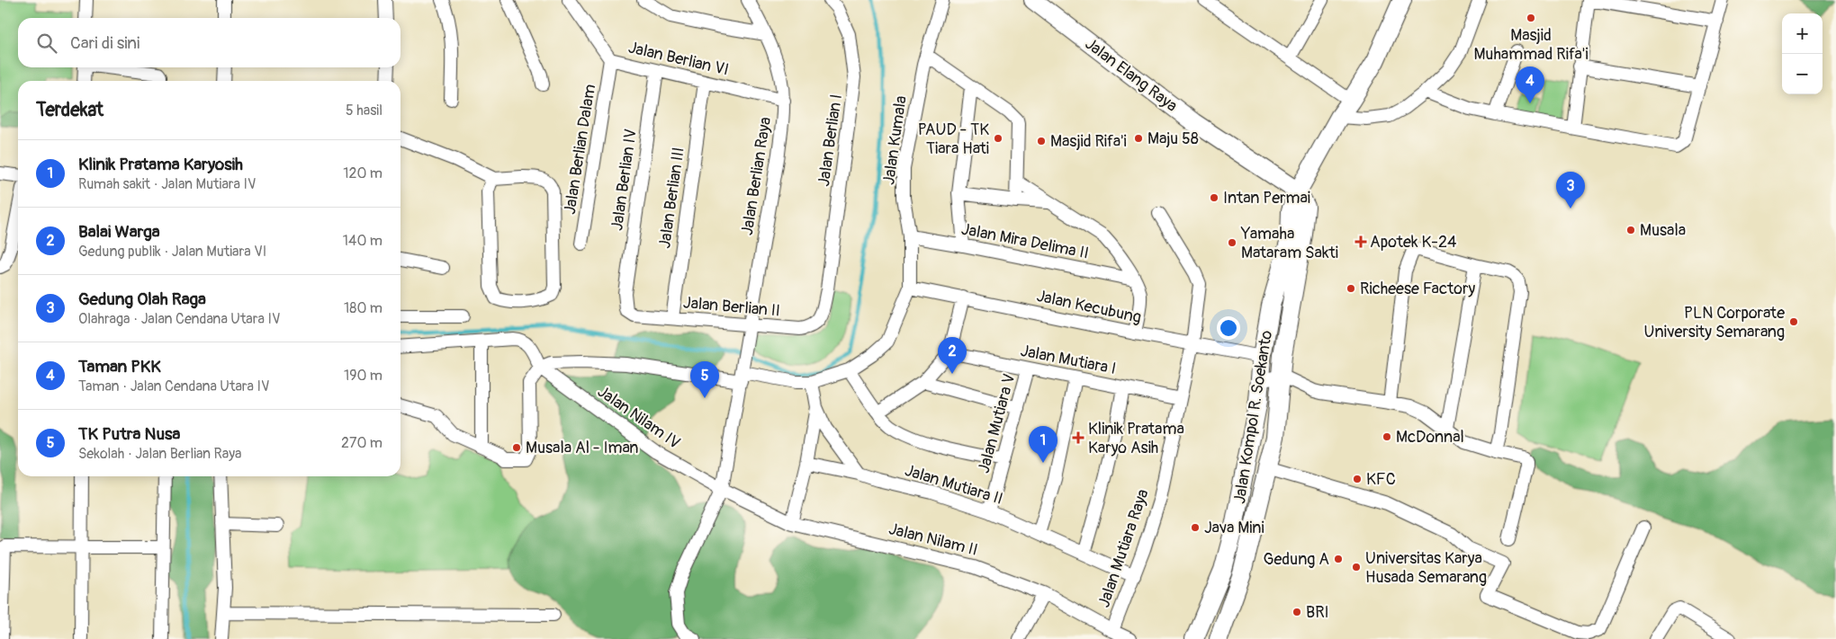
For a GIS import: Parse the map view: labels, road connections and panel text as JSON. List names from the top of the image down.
{
  "streets": {
    "main road": ["Jalan Elang Raya", "Jalan Kompol R. Soekanto"],
    "street": [
      "Jalan Berlian VI",
      "Jalan Berlian I",
      "Jalan Kumala",
      "Jalan Berlian Dalam",
      "Jalan Berlian Raya",
      "Jalan Berlian IV",
      "Jalan Berlian III",
      "Jalan Mira Delima II",
      "Jalan Berlian II",
      "Jalan Kecubung",
      "Jalan Mutiara I",
      "Jalan Nilam IV",
      "Jalan Mutiara V",
      "Jalan Mutiara II",
      "Jalan Nilam II",
      "Jalan Mutiara Raya"
    ]
  },
  "crossings": [
    ["Jalan Berlian VI", "Jalan Berlian Dalam"],
    ["Jalan Berlian VI", "Jalan Berlian Raya"],
    ["Jalan Berlian VI", "Jalan Berlian IV"],
    ["Jalan Berlian VI", "Jalan Berlian III"],
    ["Jalan Elang Raya", "Jalan Kompol R. Soekanto"],
    ["Jalan Berlian I", "Jalan Berlian II"],
    ["Jalan Kumala", "Jalan Mira Delima II"],
    ["Jalan Kumala", "Jalan Kecubung"],
    ["Jalan Berlian Raya", "Jalan Berlian II"],
    ["Jalan Berlian Raya", "Jalan Nilam IV"],
    ["Jalan Berlian Raya", "Jalan Nilam II"],
    ["Jalan Berlian IV", "Jalan Berlian II"],
    ["Jalan Berlian III", "Jalan Berlian II"],
    ["Jalan Kecubung", "Jalan Kompol R. Soekanto"],
    ["Jalan Kecubung", "Jalan Mutiara Raya"],
    ["Jalan Mutiara I", "Jalan Mutiara V"],
    ["Jalan Mutiara I", "Jalan Mutiara Raya"],
    ["Jalan Nilam IV", "Jalan Nilam II"],
    ["Jalan Mutiara V", "Jalan Mutiara II"],
    ["Jalan Mutiara II", "Jalan Mutiara Raya"],
    ["Jalan Nilam II", "Jalan Mutiara Raya"]
  ],
  "places": {
    "other": [
      "Masjid Muhammad Rifa'i",
      "PAUD - TK Tiara Hati",
      "Maju 58",
      "Masjid Rifa'i",
      "Intan Permai",
      "Musala",
      "Yamaha Mataram Sakti",
      "Richeese Factory",
      "PLN Corporate University Semarang",
      "McDonnal",
      "Musala Al - Iman",
      "KFC",
      "Java Mini",
      "Gedung A",
      "Universitas Karya Husada Semarang",
      "BRI"
    ],
    "health": ["Apotek K-24", "Klinik Pratama Karyo Asih"]
  },
  "page": {
    "map_buttons": ["+", "−"],
    "search": "Cari di sini",
    "pins": [
      "4",
      "3",
      "2",
      "5",
      "1"
    ],
    "heading": ["Terdekat", "5 hasil"],
    "list": [
      {
        "mark": "1",
        "name": "Klinik Pratama Karyosih",
        "note": "Rumah sakit · Jalan Mutiara IV",
        "value": "120 m"
      },
      {
        "mark": "2",
        "name": "Balai Warga",
        "note": "Gedung publik · Jalan Mutiara VI",
        "value": "140 m"
      },
      {
        "mark": "3",
        "name": "Gedung Olah Raga",
        "note": "Olahraga · Jalan Cendana Utara IV",
        "value": "180 m"
      },
      {
        "mark": "4",
        "name": "Taman PKK",
        "note": "Taman · Jalan Cendana Utara IV",
        "value": "190 m"
      },
      {
        "mark": "5",
        "name": "TK Putra Nusa",
        "note": "Sekolah · Jalan Berlian Raya",
        "value": "270 m"
      }
    ]
  }
}
